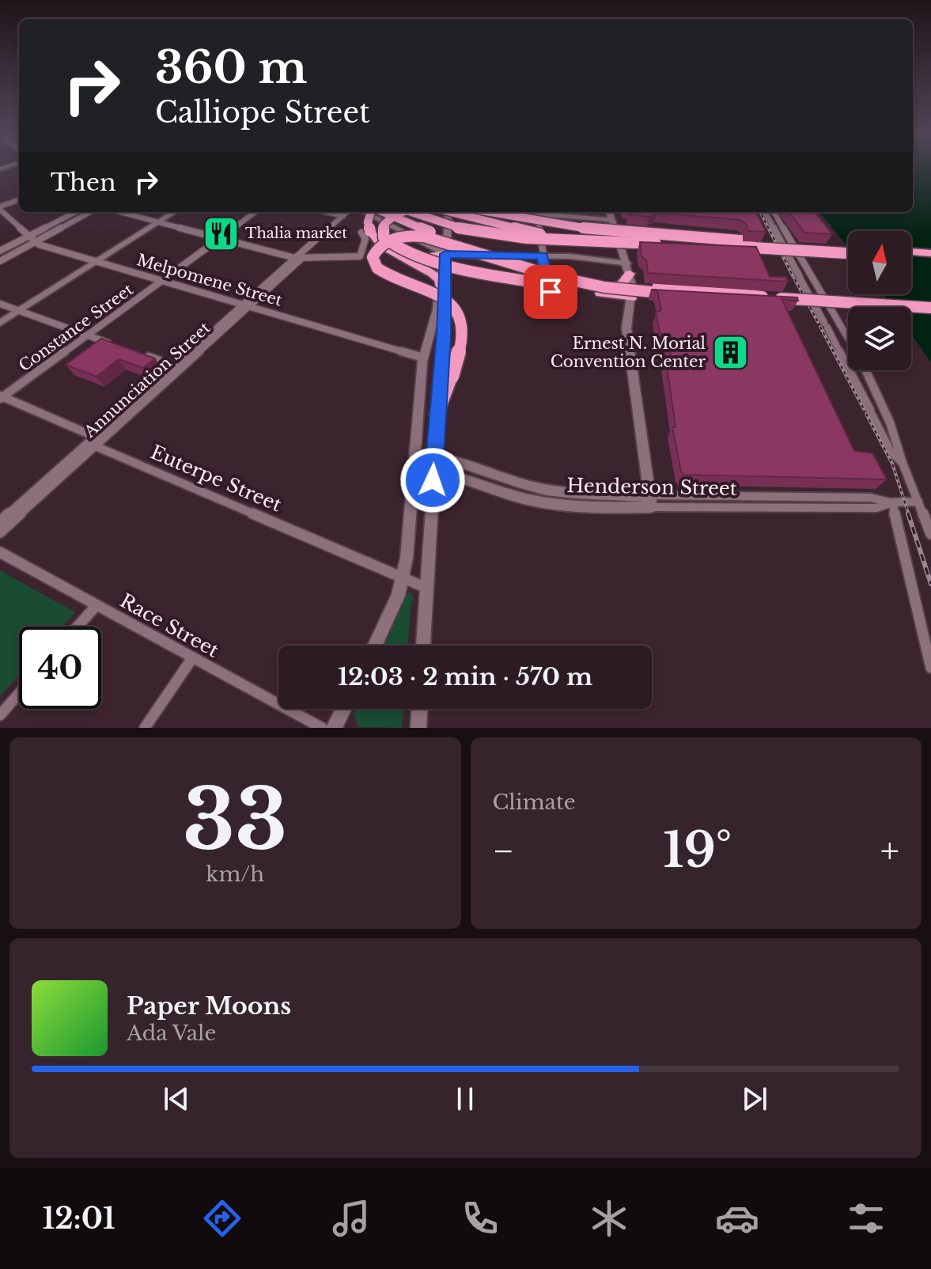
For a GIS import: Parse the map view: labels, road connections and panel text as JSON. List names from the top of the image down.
{
  "streets": {
    "street": [
      "Melpomene Street",
      "Constance Street",
      "Annunciation Street",
      "Euterpe Street",
      "Henderson Street",
      "Race Street"
    ]
  },
  "crossings": [
    ["Melpomene Street", "Constance Street"],
    ["Melpomene Street", "Annunciation Street"],
    ["Constance Street", "Euterpe Street"],
    ["Annunciation Street", "Euterpe Street"]
  ],
  "places": {
    "restaurant": ["Thalia market"],
    "building": ["Ernest N. Morial Convention Center"]
  },
  "north": "top",
  "page": {
    "turn": ["360 m", "Calliope Street"],
    "then": "Then",
    "limit": "40",
    "trip": "12:03 · 2 min · 570 m",
    "tile": [
      ["33", "km/h"],
      "Climate"
    ],
    "heat": ["−", "19°", "+"],
    "song": ["Paper Moons", "Ada Vale"],
    "tabs": "12:01"
  }
}
